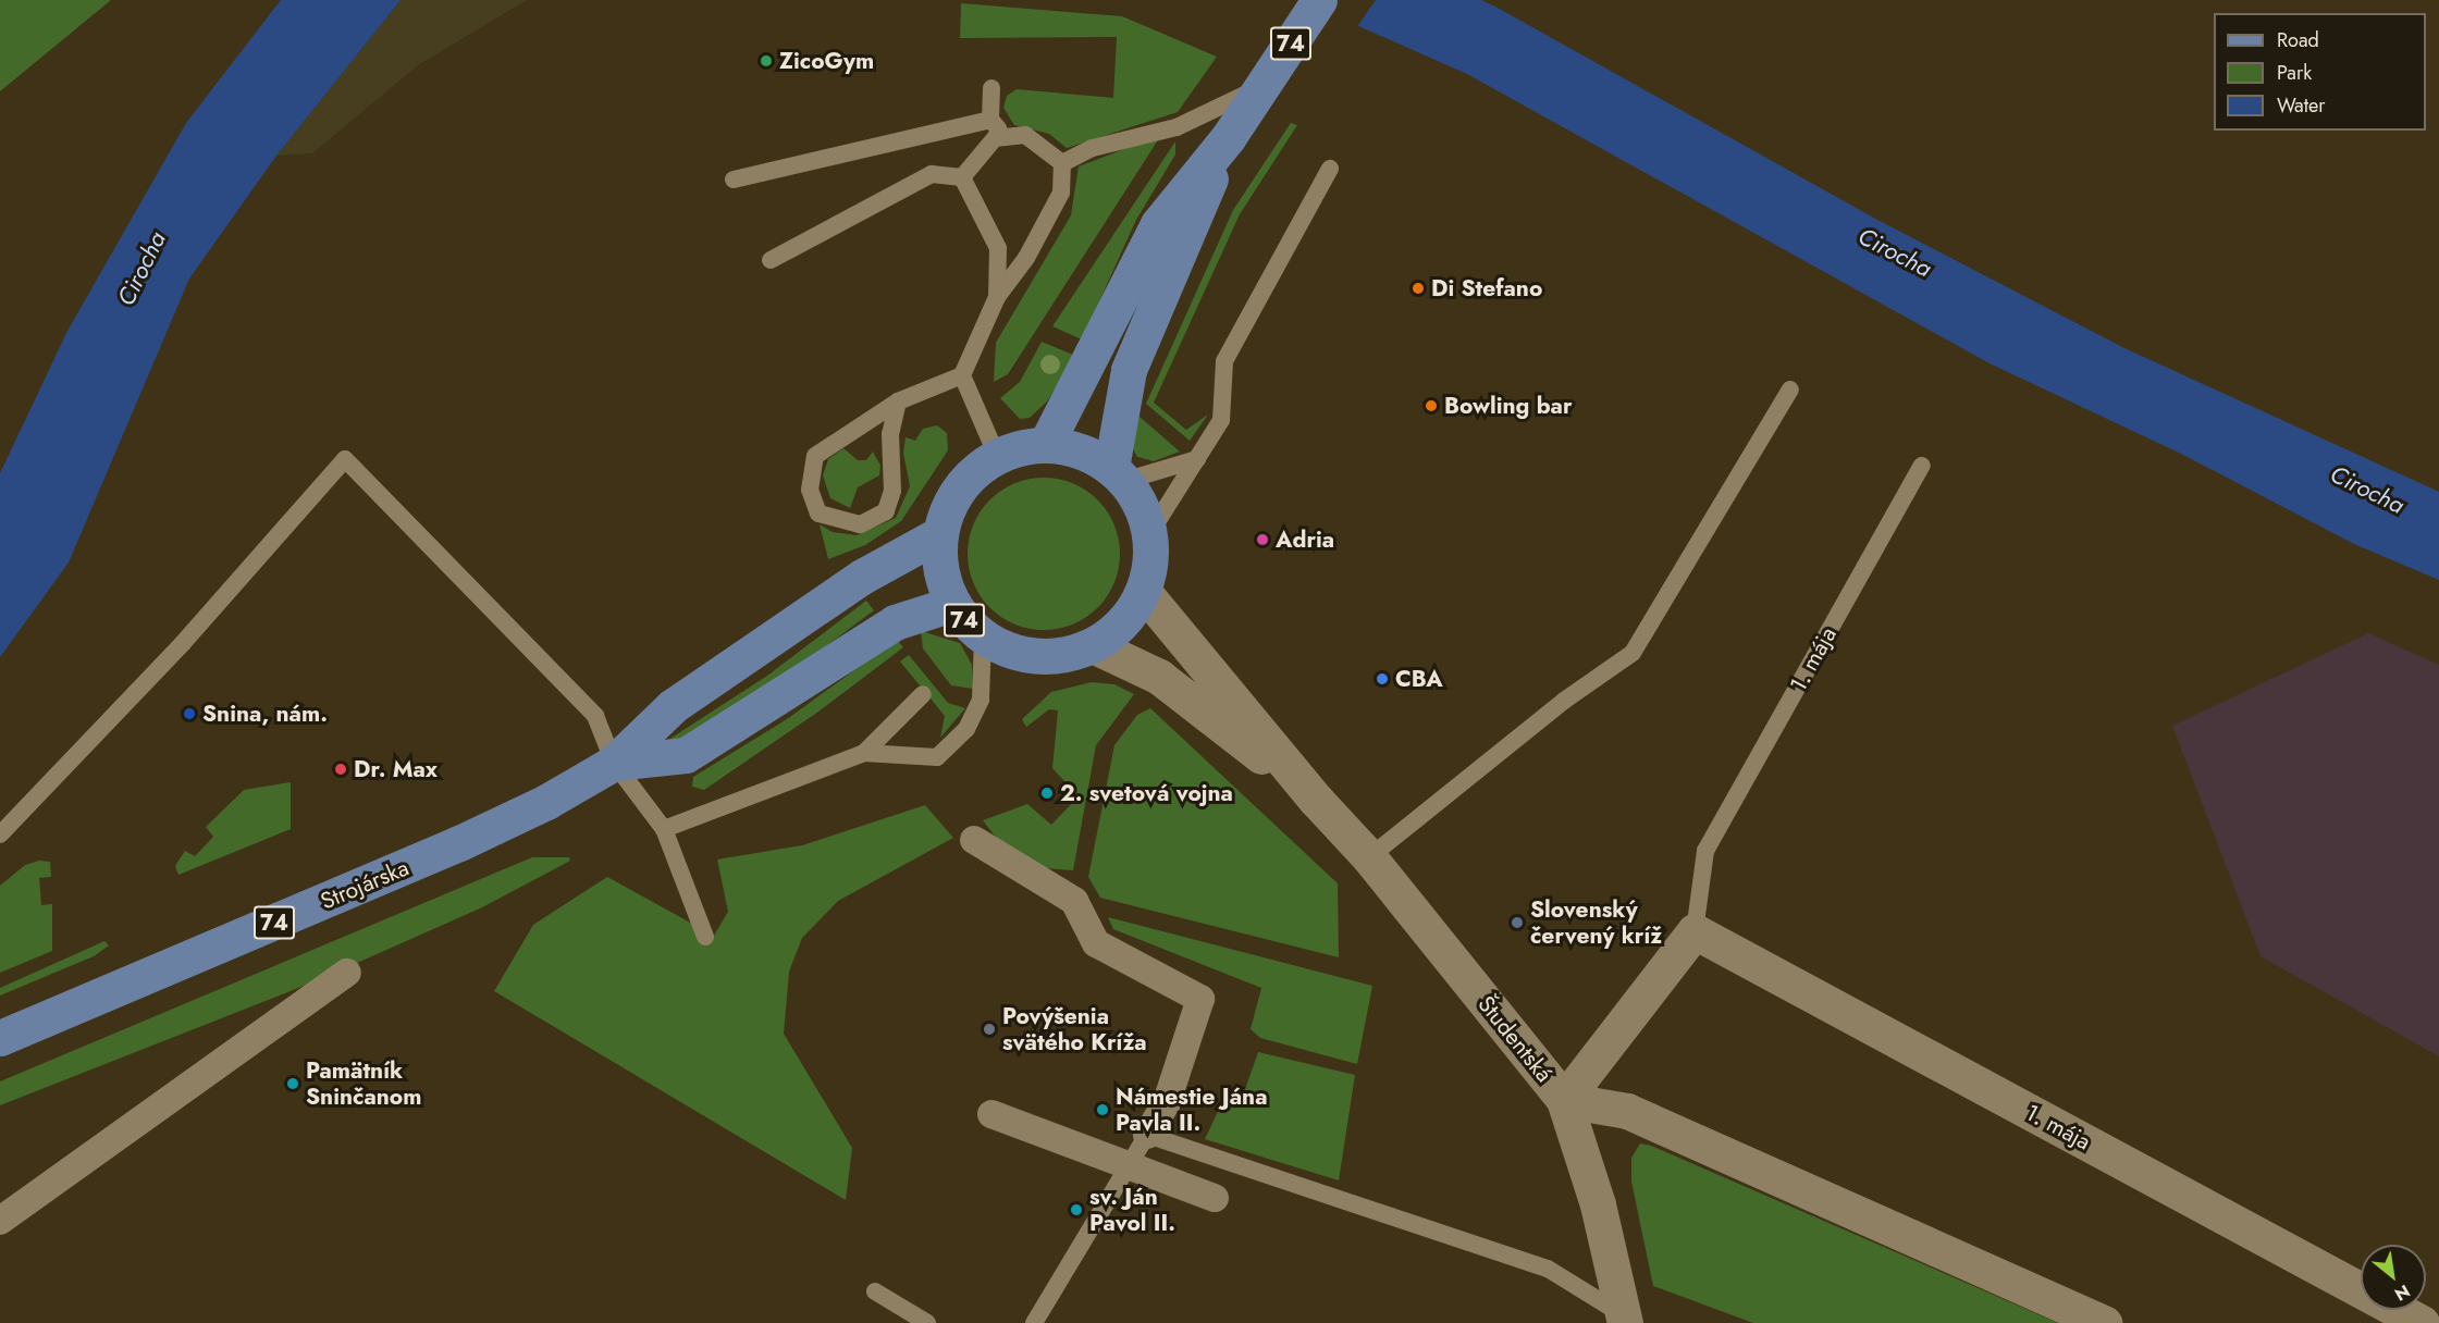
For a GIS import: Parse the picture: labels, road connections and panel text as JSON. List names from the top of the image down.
{
  "streets": {
    "main road": ["74", "Strojárska"],
    "street": ["1. mája", "Študentská"]
  },
  "crossings": [
    ["74", "Strojárska"]
  ],
  "water": ["Cirocha"],
  "places": [
    "ZicoGym",
    "Di Stefano",
    "Bowling bar",
    "Adria",
    "CBA",
    "Snina, nám.",
    "Dr. Max",
    "2. svetová vojna",
    "Slovenský červený kríž",
    "Povýšenia svätého Kríža",
    "Pamätník Sninčanom",
    "Námestie Jána Pavla II.",
    "sv. Ján Pavol II."
  ],
  "legend": ["Road", "Park", "Water"],
  "north": "bottom right"
}
